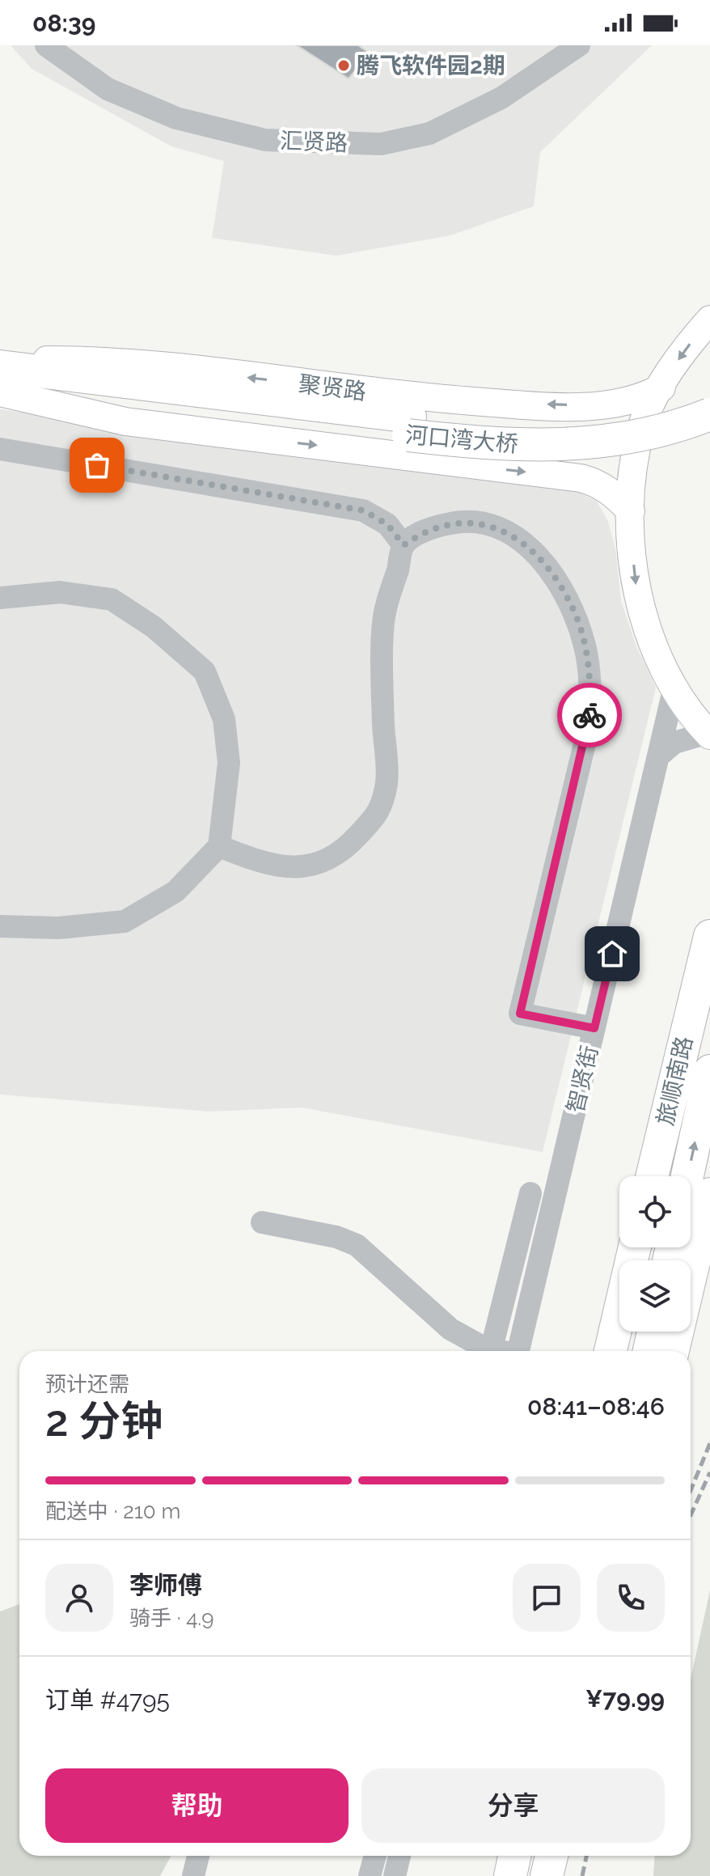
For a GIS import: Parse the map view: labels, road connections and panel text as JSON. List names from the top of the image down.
{
  "streets": {
    "highway": ["河口湾大桥", "旅顺南路"],
    "main road": ["聚贤路"],
    "street": ["汇贤路", "智贤街"]
  },
  "places": ["腾飞软件园2期"],
  "page": {
    "status": "08:39",
    "heading": ["2 分钟", "预计还需", "08:41–08:46"],
    "panel": [
      "李师傅",
      "骑手 · 4.9",
      "订单 #4795",
      "¥79.99"
    ],
    "bar": "配送中 · 210 m",
    "buttons": ["帮助", "分享"]
  }
}
